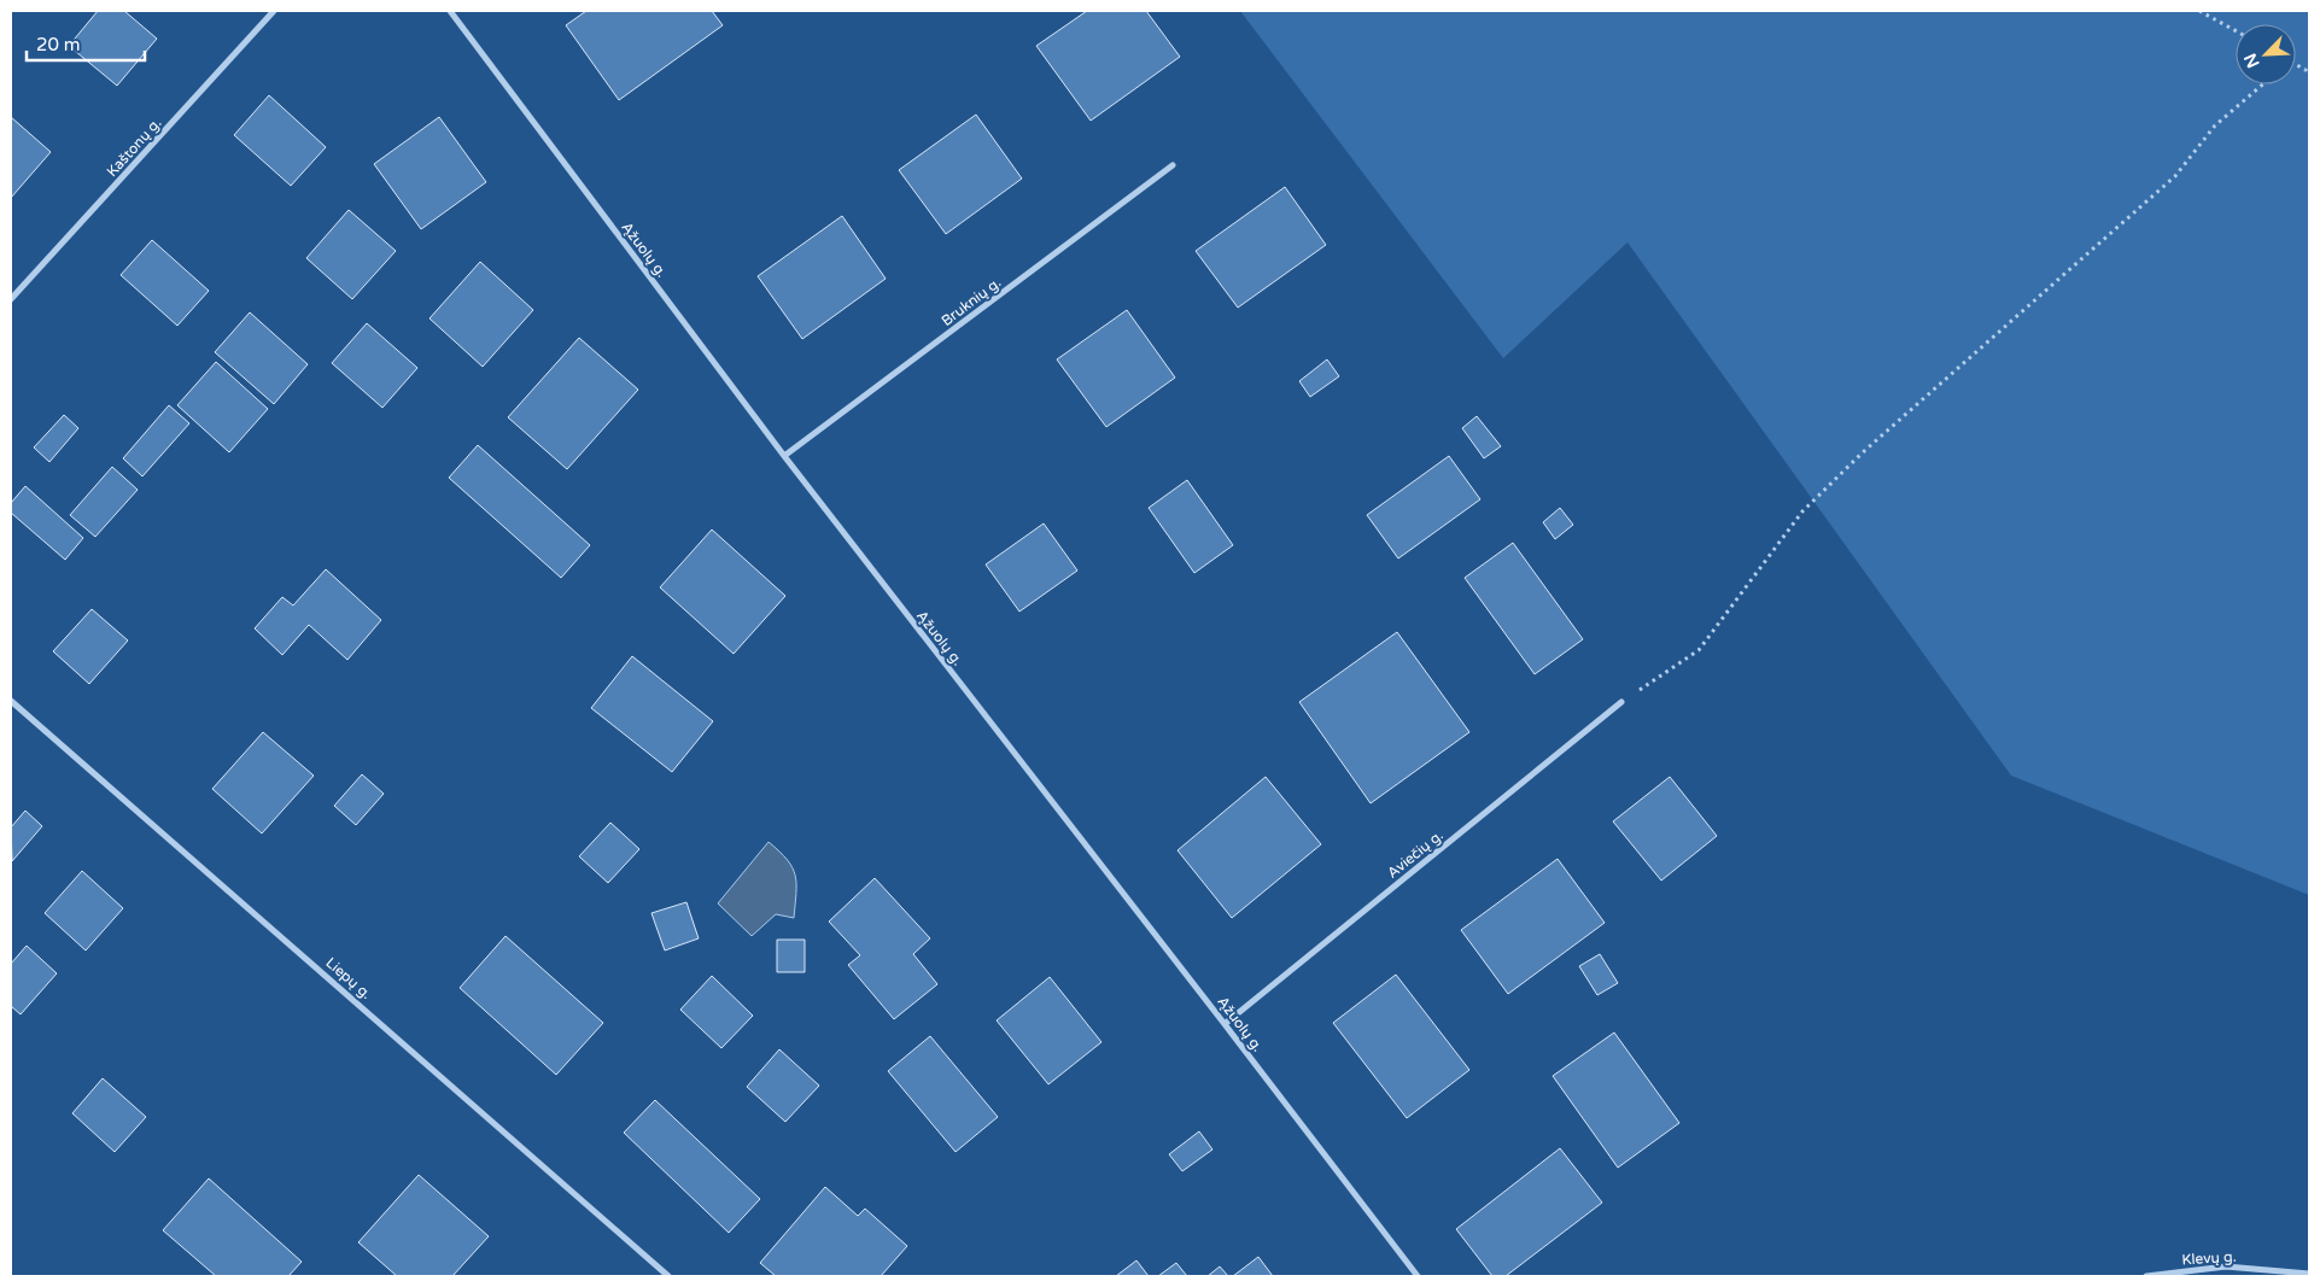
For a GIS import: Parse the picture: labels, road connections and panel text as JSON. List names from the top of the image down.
{
  "streets": {
    "street": [
      "Kaštonų g.",
      "Ąžuolų g.",
      "Bruknių g.",
      "Aviečių g.",
      "Liepų g.",
      "Klevų g."
    ]
  },
  "crossings": [
    ["Ąžuolų g.", "Bruknių g."],
    ["Ąžuolų g.", "Aviečių g."]
  ],
  "scale_bar": "20 m",
  "north": "bottom left"
}
